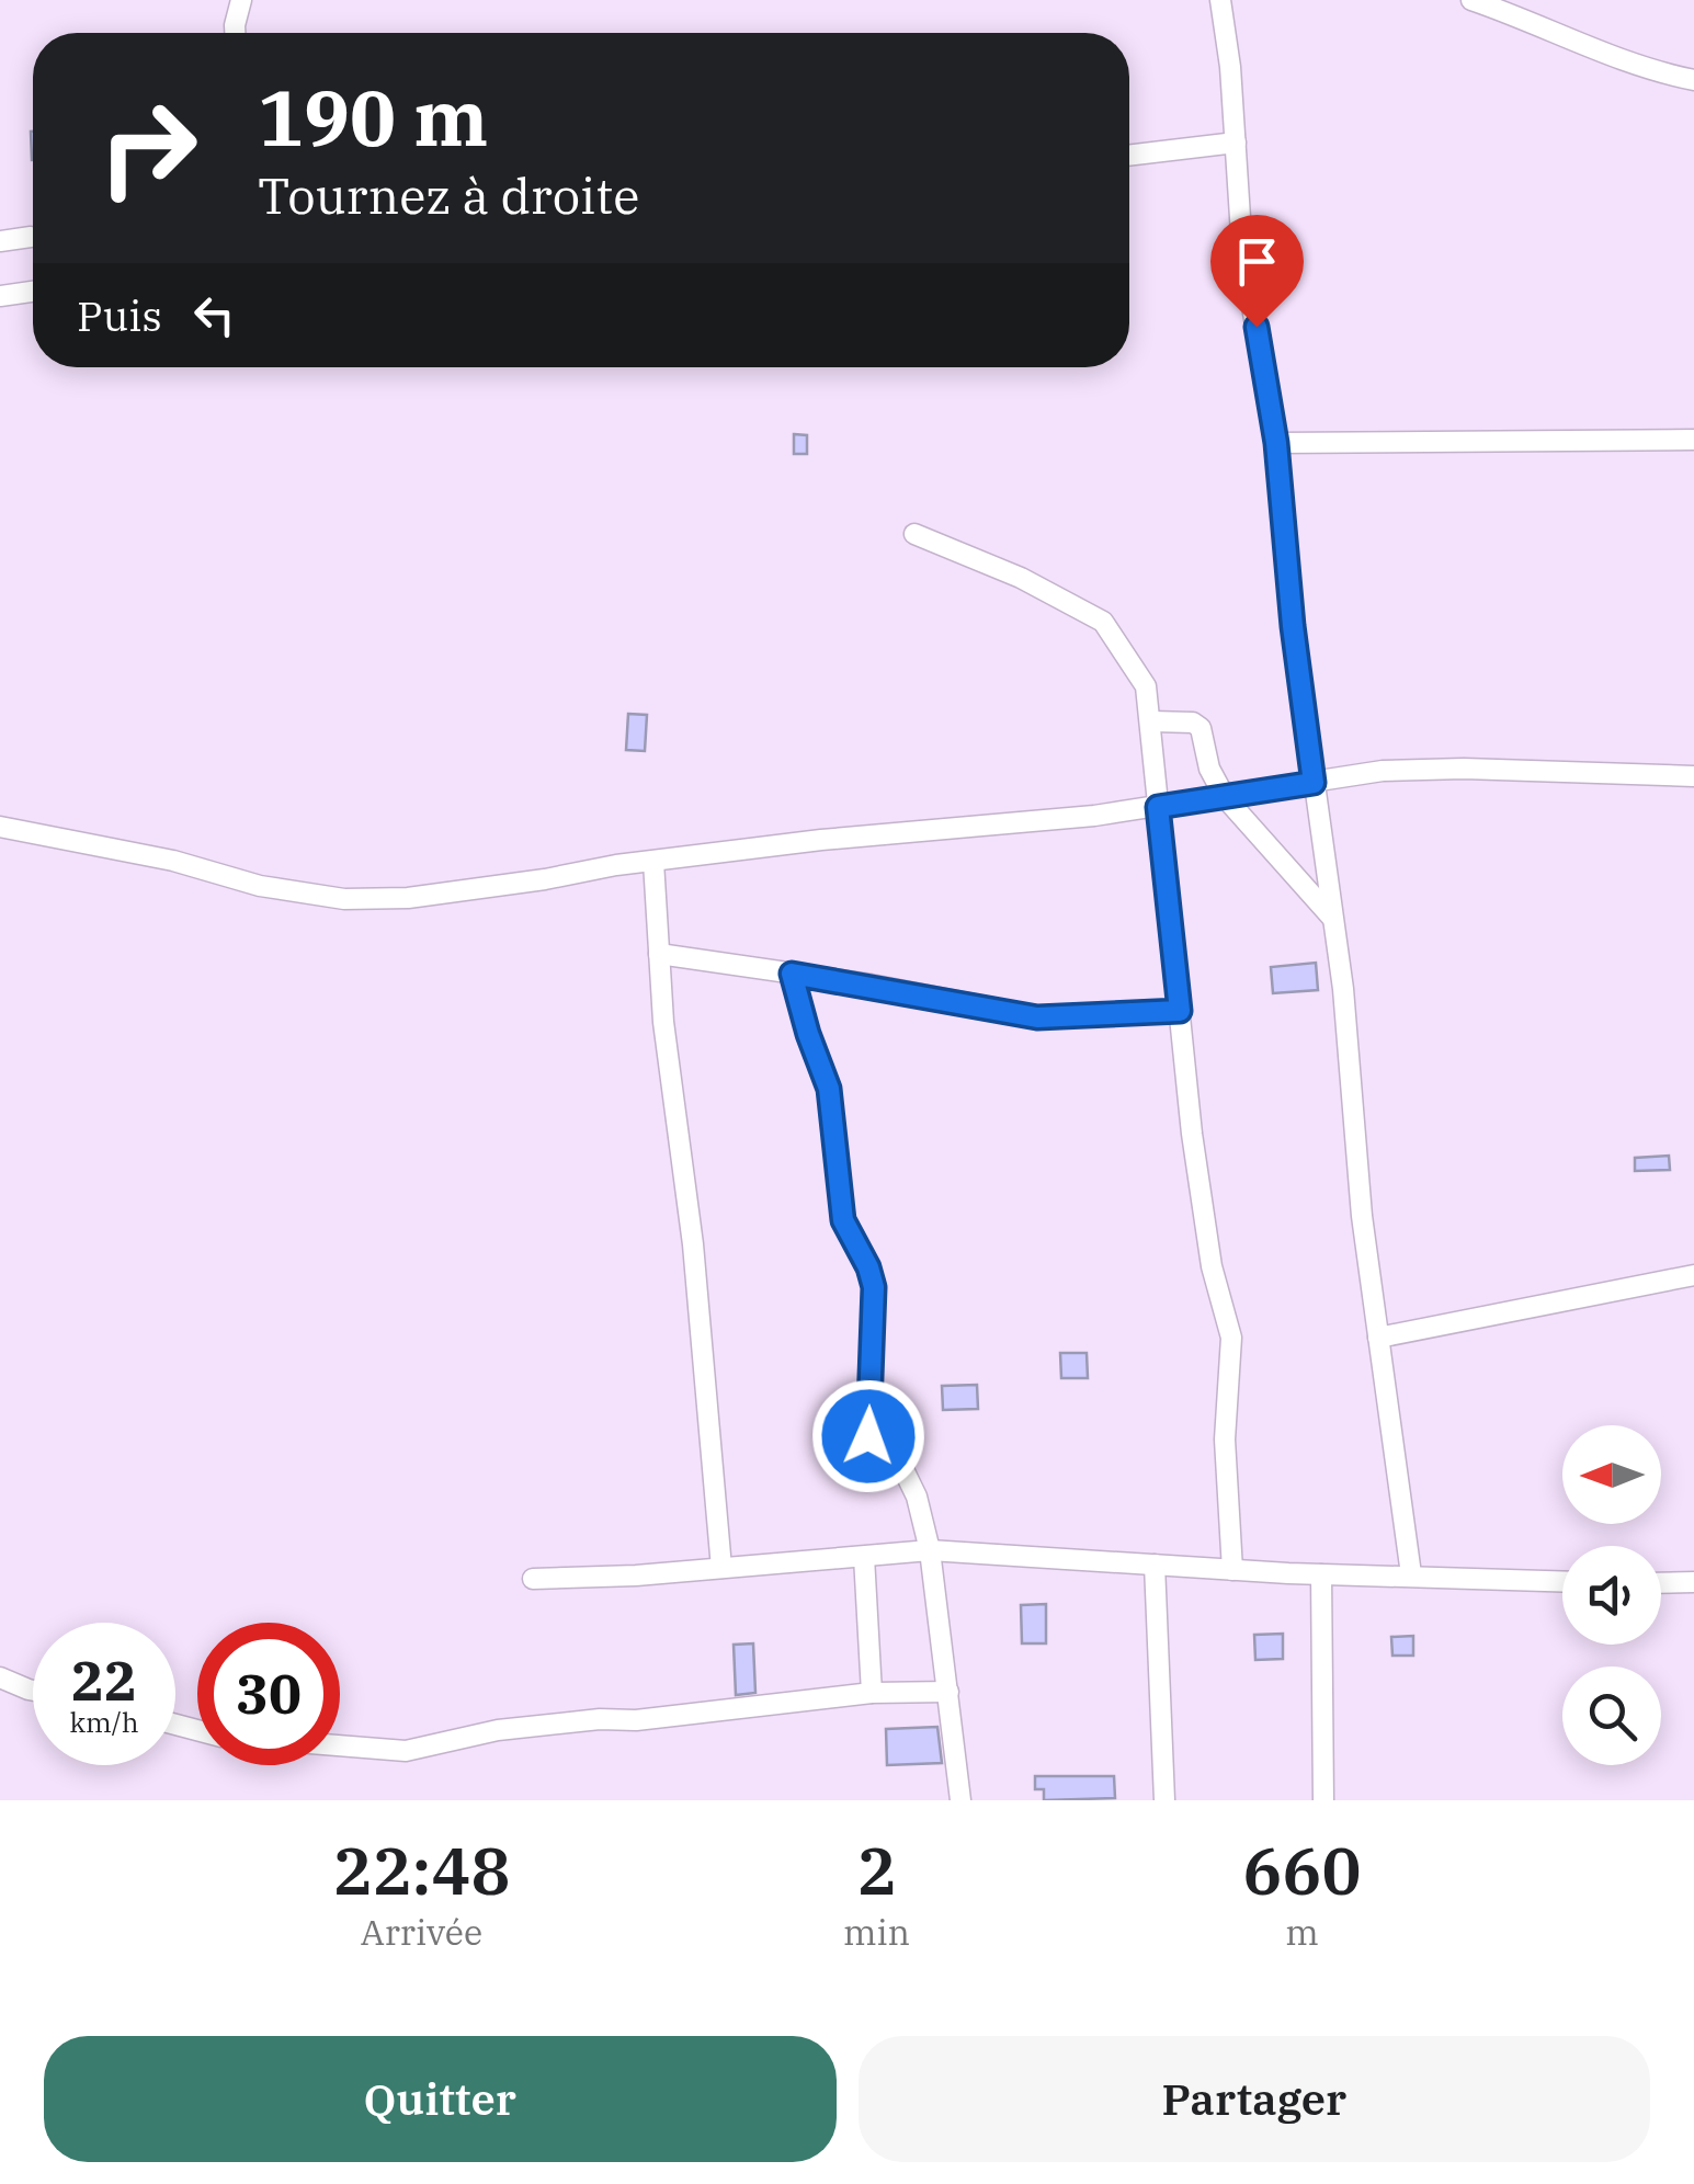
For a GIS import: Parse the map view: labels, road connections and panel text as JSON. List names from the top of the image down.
{
  "north": "left",
  "page": {
    "turn": ["190 m", "Tournez à droite"],
    "then": "Puis",
    "speed": "22 km/h",
    "limit": "30",
    "eta": [
      "22:48",
      "Arrivée",
      "2",
      "min",
      "660",
      "m"
    ],
    "buttons": ["Quitter", "Partager"]
  }
}
